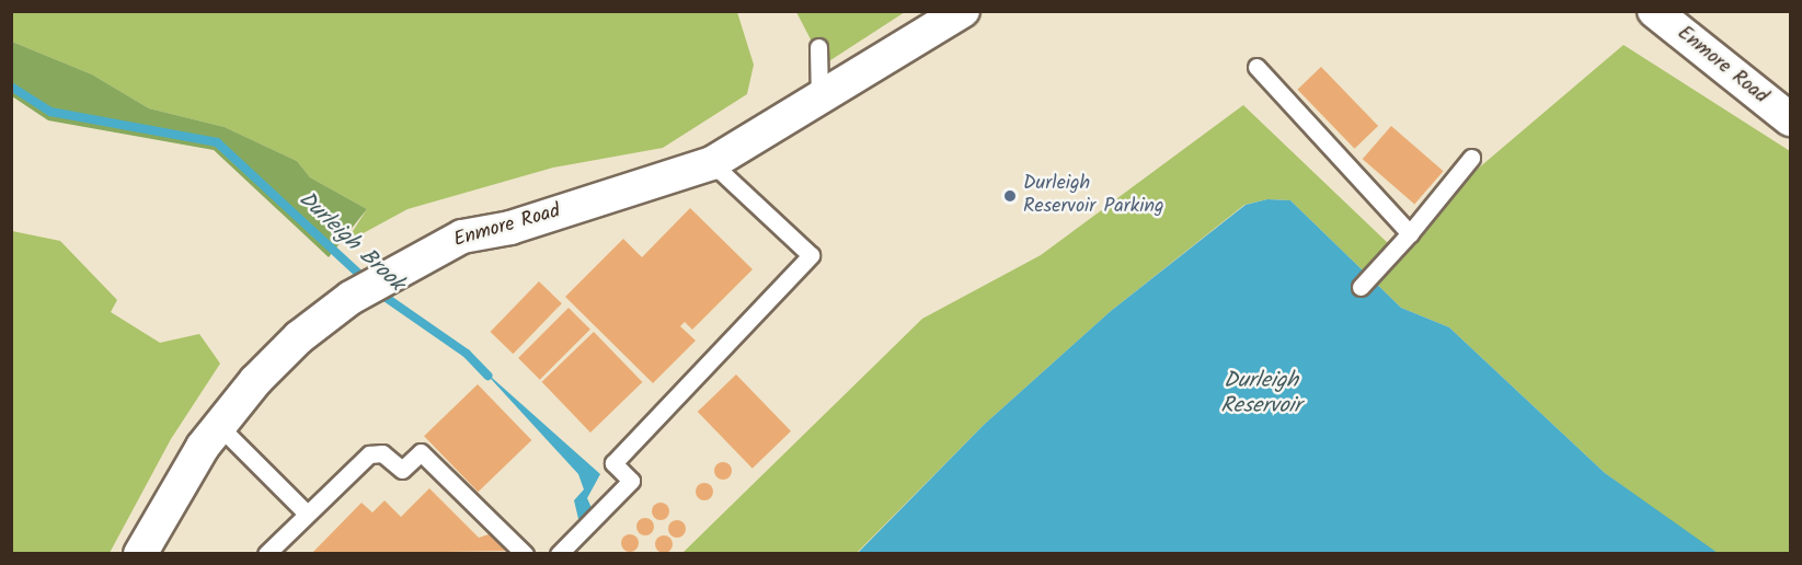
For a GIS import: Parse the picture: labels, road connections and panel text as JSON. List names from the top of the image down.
{
  "streets": {
    "street": ["Enmore Road"]
  },
  "water": ["Durleigh Brook", "Durleigh Reservoir"],
  "places": ["Durleigh Reservoir Parking"]
}
